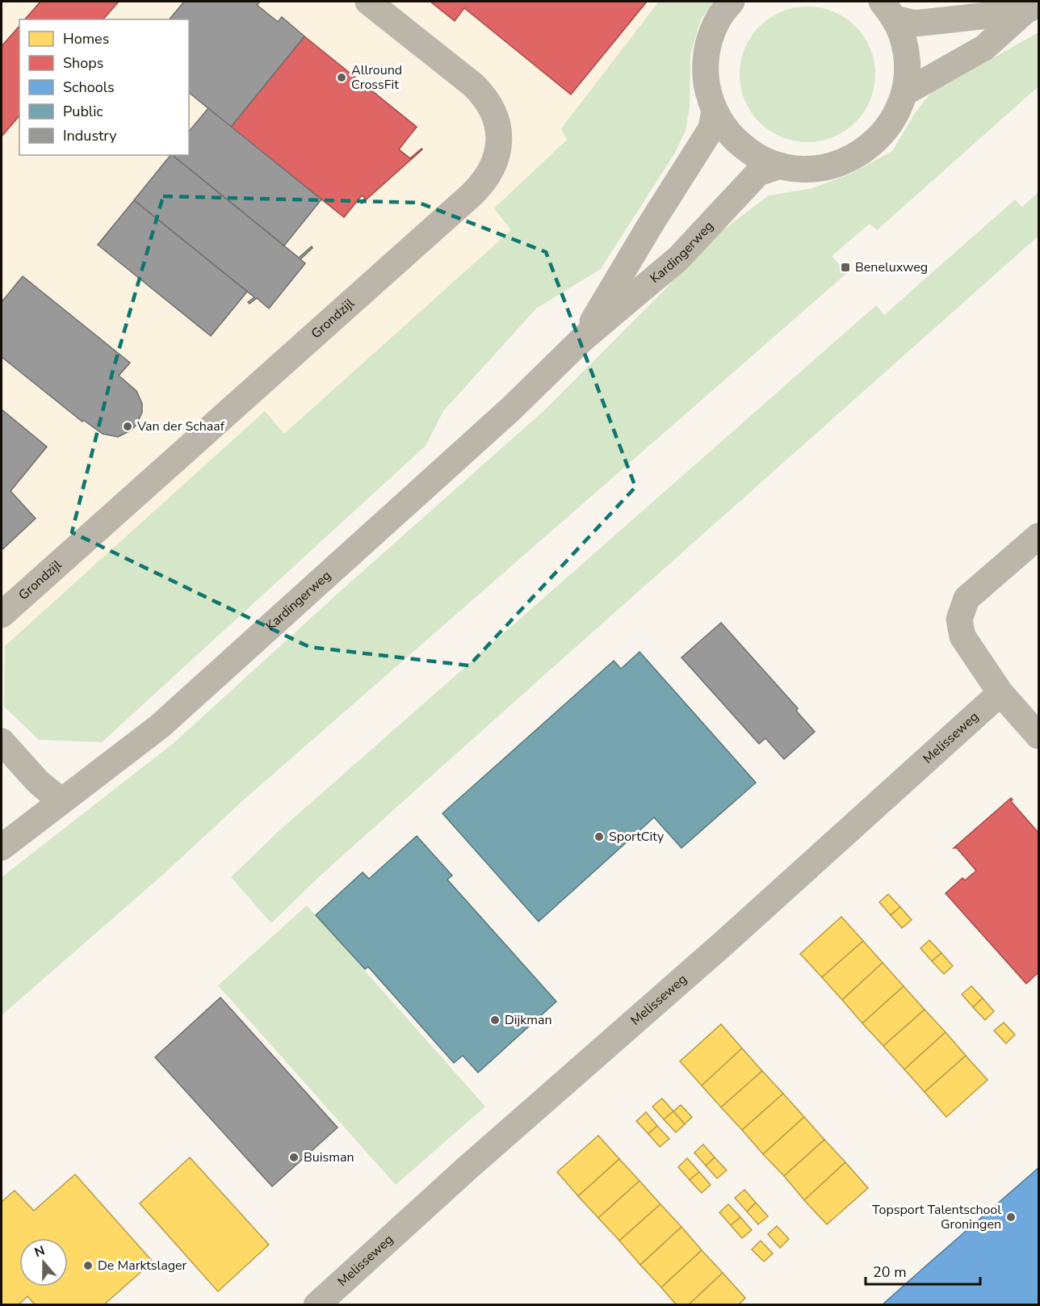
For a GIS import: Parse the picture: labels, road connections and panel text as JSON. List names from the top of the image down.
{
  "streets": {
    "street": ["Kardingerweg", "Grondzijl", "Melisseweg"]
  },
  "places": {
    "other": [
      "Allround CrossFit",
      "Van der Schaaf",
      "SportCity",
      "Dijkman",
      "Buisman",
      "Topsport Talentschool Groningen",
      "De Marktslager"
    ],
    "transit": ["Beneluxweg"]
  },
  "legend": [
    "Homes",
    "Shops",
    "Schools",
    "Public",
    "Industry"
  ],
  "scale_bar": "20 m",
  "north": "top"
}
